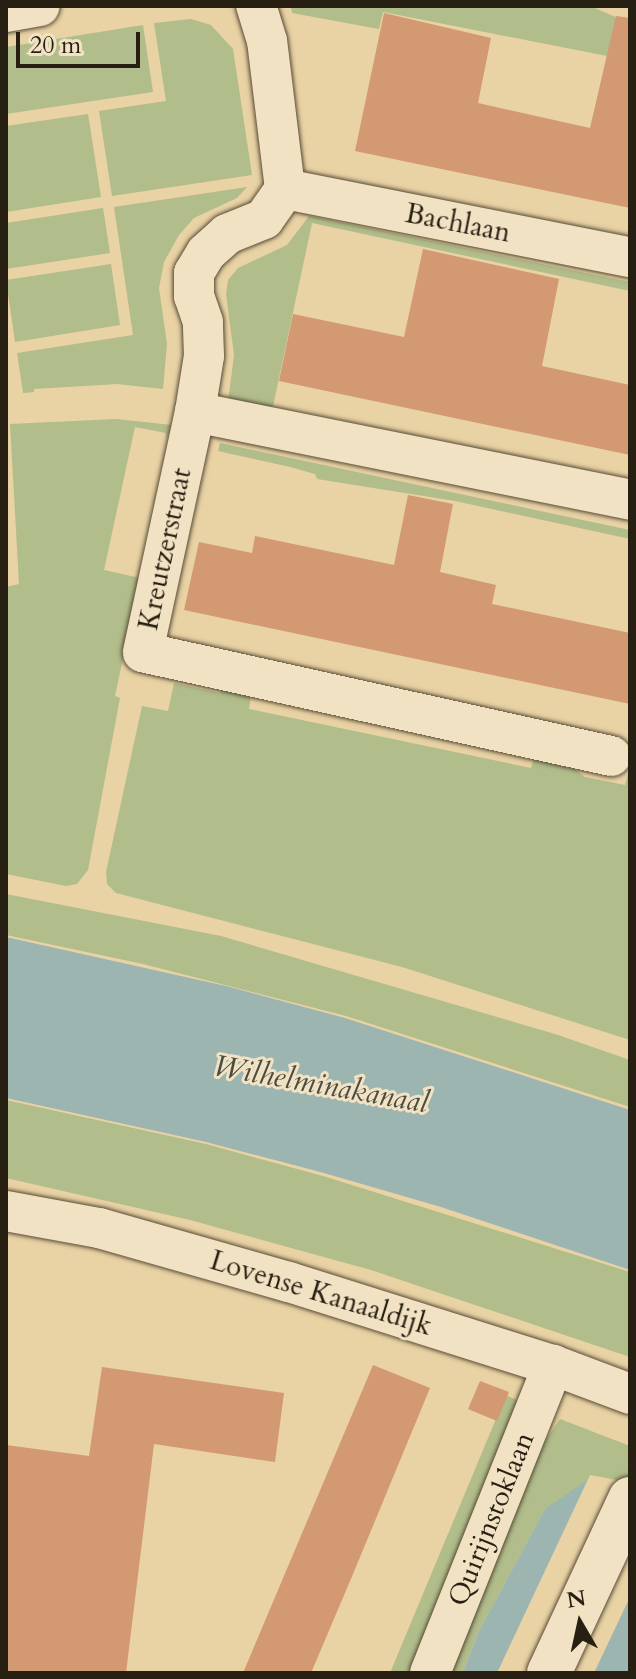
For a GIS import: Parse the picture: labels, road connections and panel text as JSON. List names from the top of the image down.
{
  "streets": {
    "street": [
      "Bachlaan",
      "Kreutzerstraat",
      "Lovense Kanaaldijk",
      "Quirijnstoklaan"
    ]
  },
  "crossings": [
    ["Lovense Kanaaldijk", "Quirijnstoklaan"]
  ],
  "water": ["Wilhelminakanaal"],
  "scale_bar": "20 m",
  "north": "top"
}
